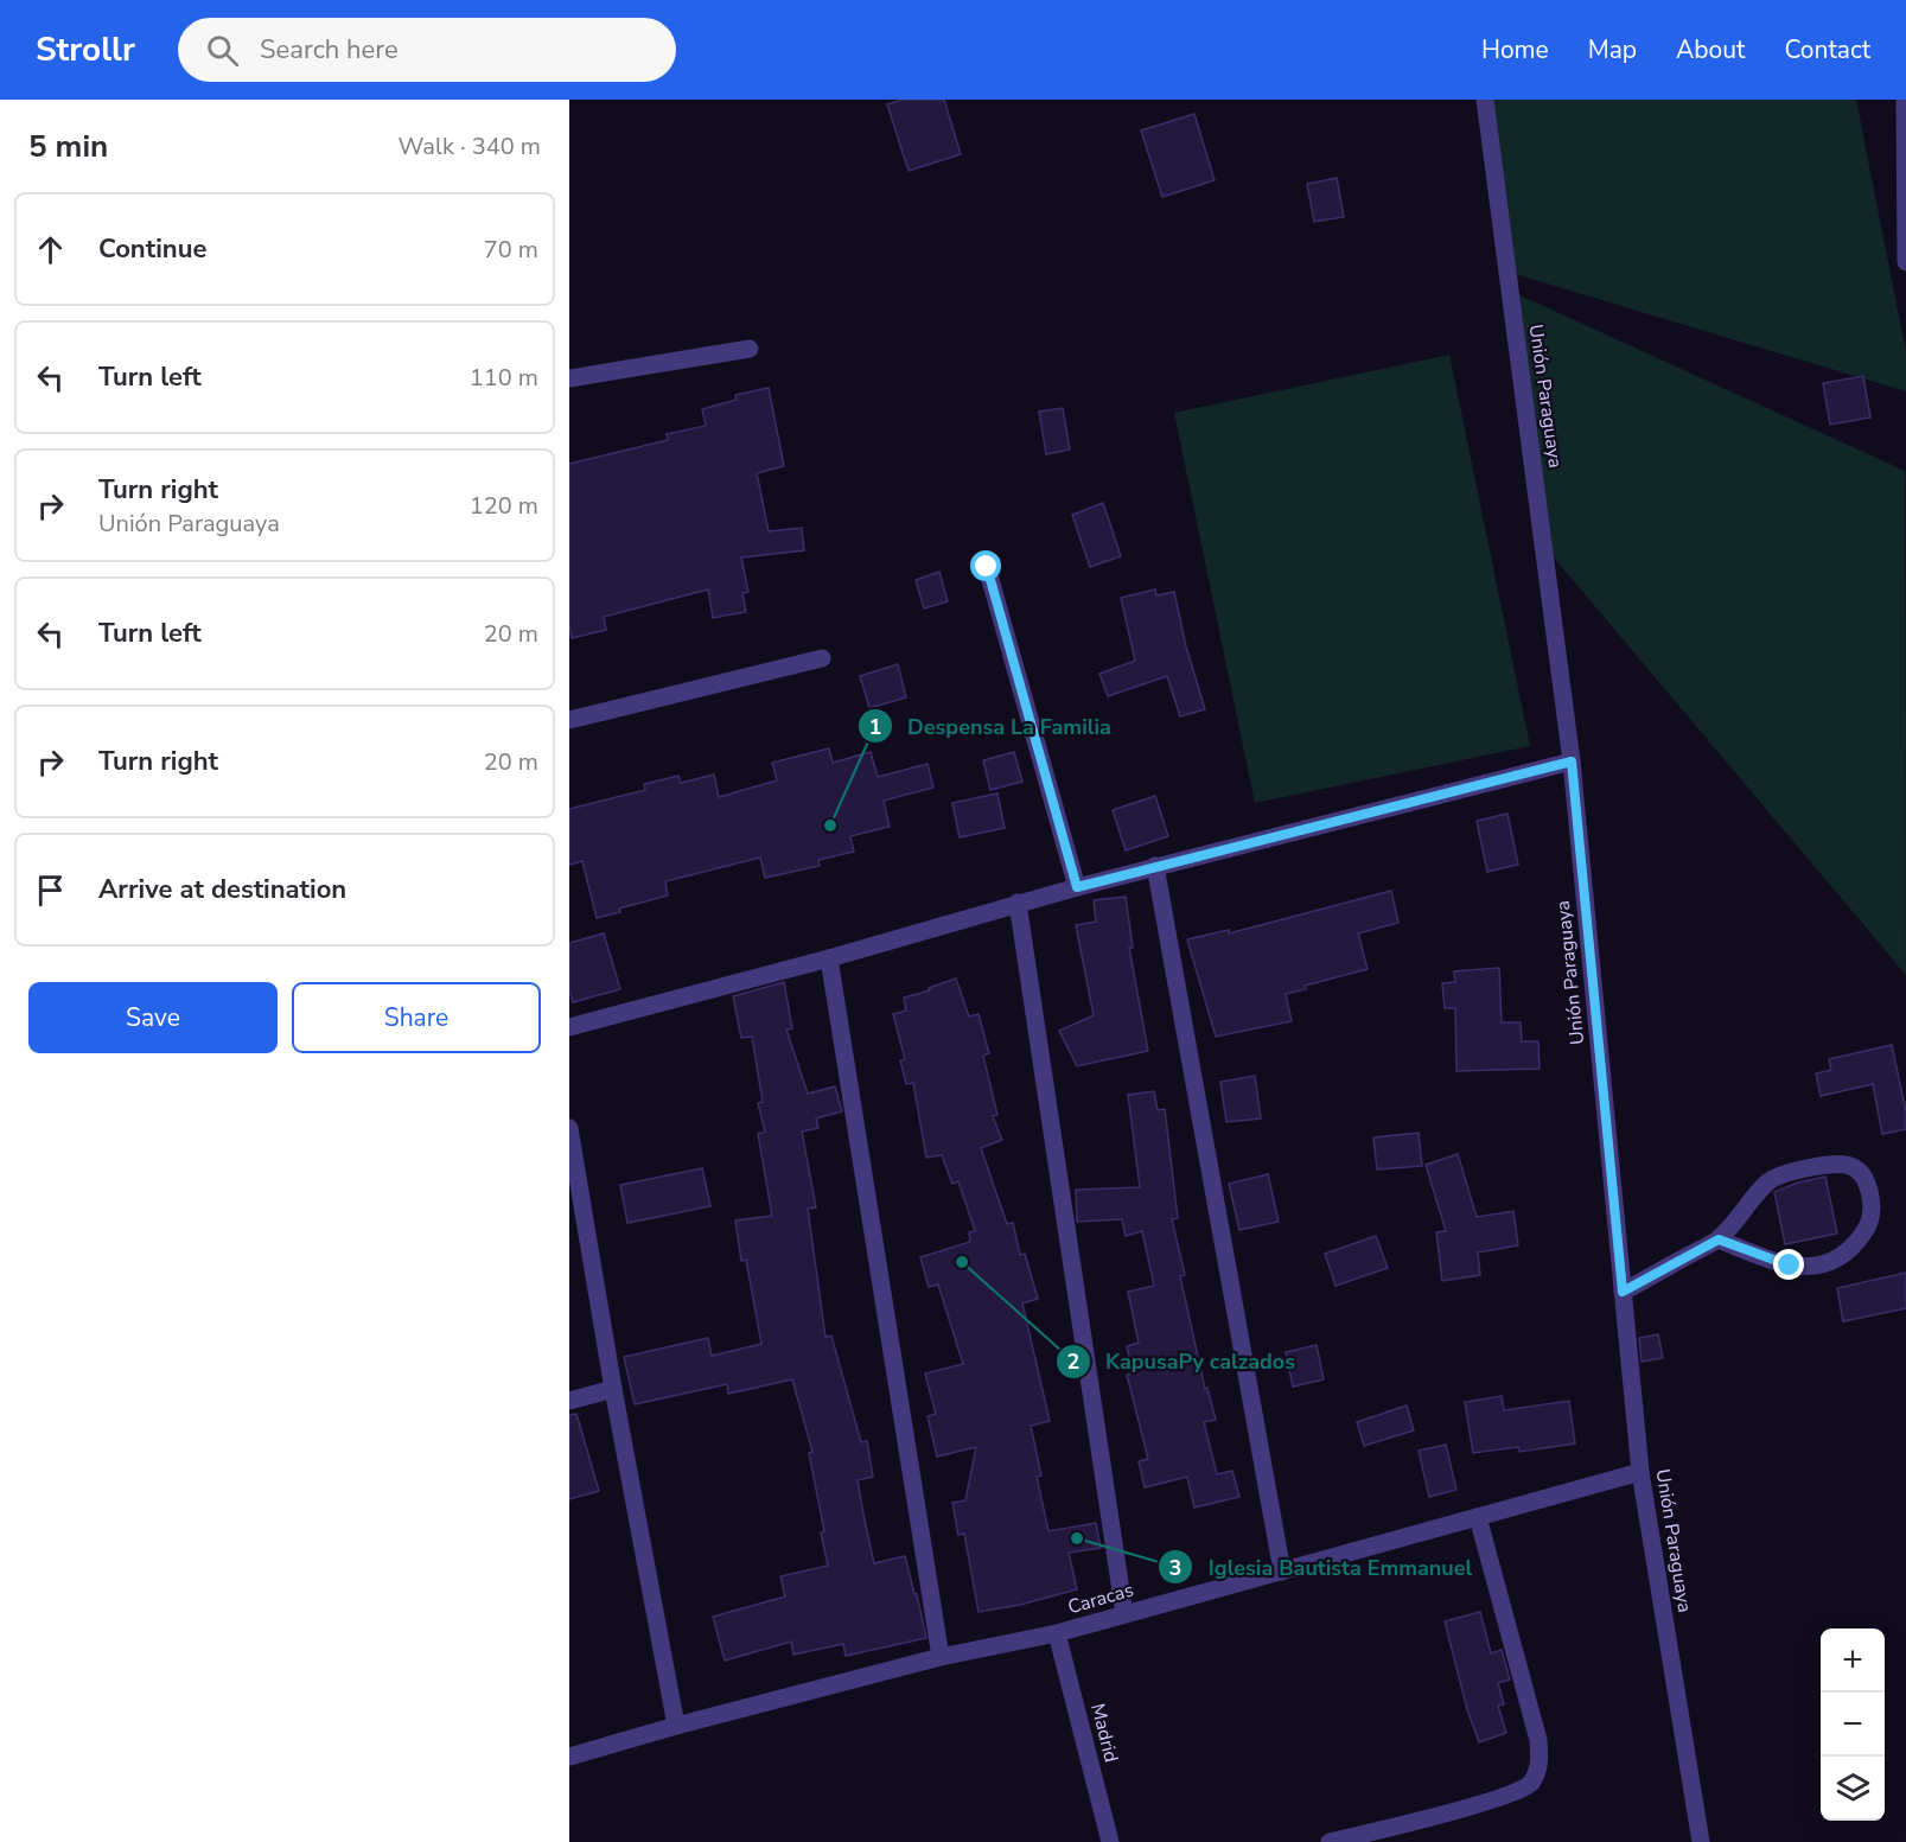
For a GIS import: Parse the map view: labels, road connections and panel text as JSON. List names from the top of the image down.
{
  "streets": {
    "street": ["Unión Paraguaya", "Caracas", "Madrid"]
  },
  "crossings": [
    ["Unión Paraguaya", "Caracas"],
    ["Caracas", "Madrid"]
  ],
  "places": ["Despensa La Familia", "KapusaPy calzados", "Iglesia Bautista Emmanuel"],
  "page": {
    "header": "Strollr",
    "search": "Search here",
    "nav": [
      "Home",
      "Map",
      "About",
      "Contact"
    ],
    "heading": ["5 min", "Walk · 340 m"],
    "list": [
      ["Continue", "70 m"],
      ["Turn left", "110 m"],
      ["Turn right", "Unión Paraguaya", "120 m"],
      ["Turn left", "20 m"],
      ["Turn right", "20 m"],
      "Arrive at destination"
    ],
    "buttons": ["Save", "Share"],
    "map_buttons": ["+", "−"]
  }
}
